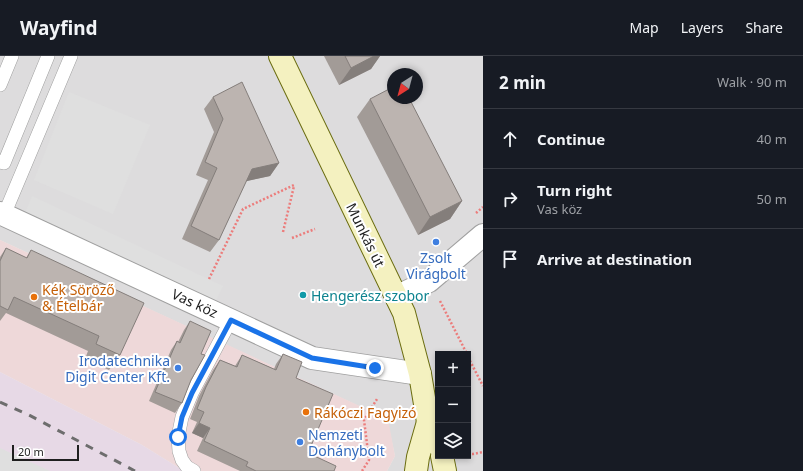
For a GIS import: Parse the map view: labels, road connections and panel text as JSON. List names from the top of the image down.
{
  "streets": {
    "main road": ["Munkás út"],
    "street": ["Vas köz"]
  },
  "crossings": [
    ["Munkás út", "Vas köz"]
  ],
  "places": [
    "Zsolt Virágbolt",
    "Hengerész szobor",
    "Kék Söröző & Ételbár",
    "Irodatechnika Digit Center Kft.",
    "Rákóczi Fagyizó",
    "Nemzeti Dohánybolt"
  ],
  "scale_bar": "20 m",
  "north": "bottom left",
  "page": {
    "header": "Wayfind",
    "nav": ["Map", "Layers", "Share"],
    "heading": ["2 min", "Walk · 90 m"],
    "list": [
      ["Continue", "40 m"],
      ["Turn right", "Vas köz", "50 m"],
      "Arrive at destination"
    ],
    "map_buttons": ["+", "−"],
    "scale": "20 m"
  }
}
